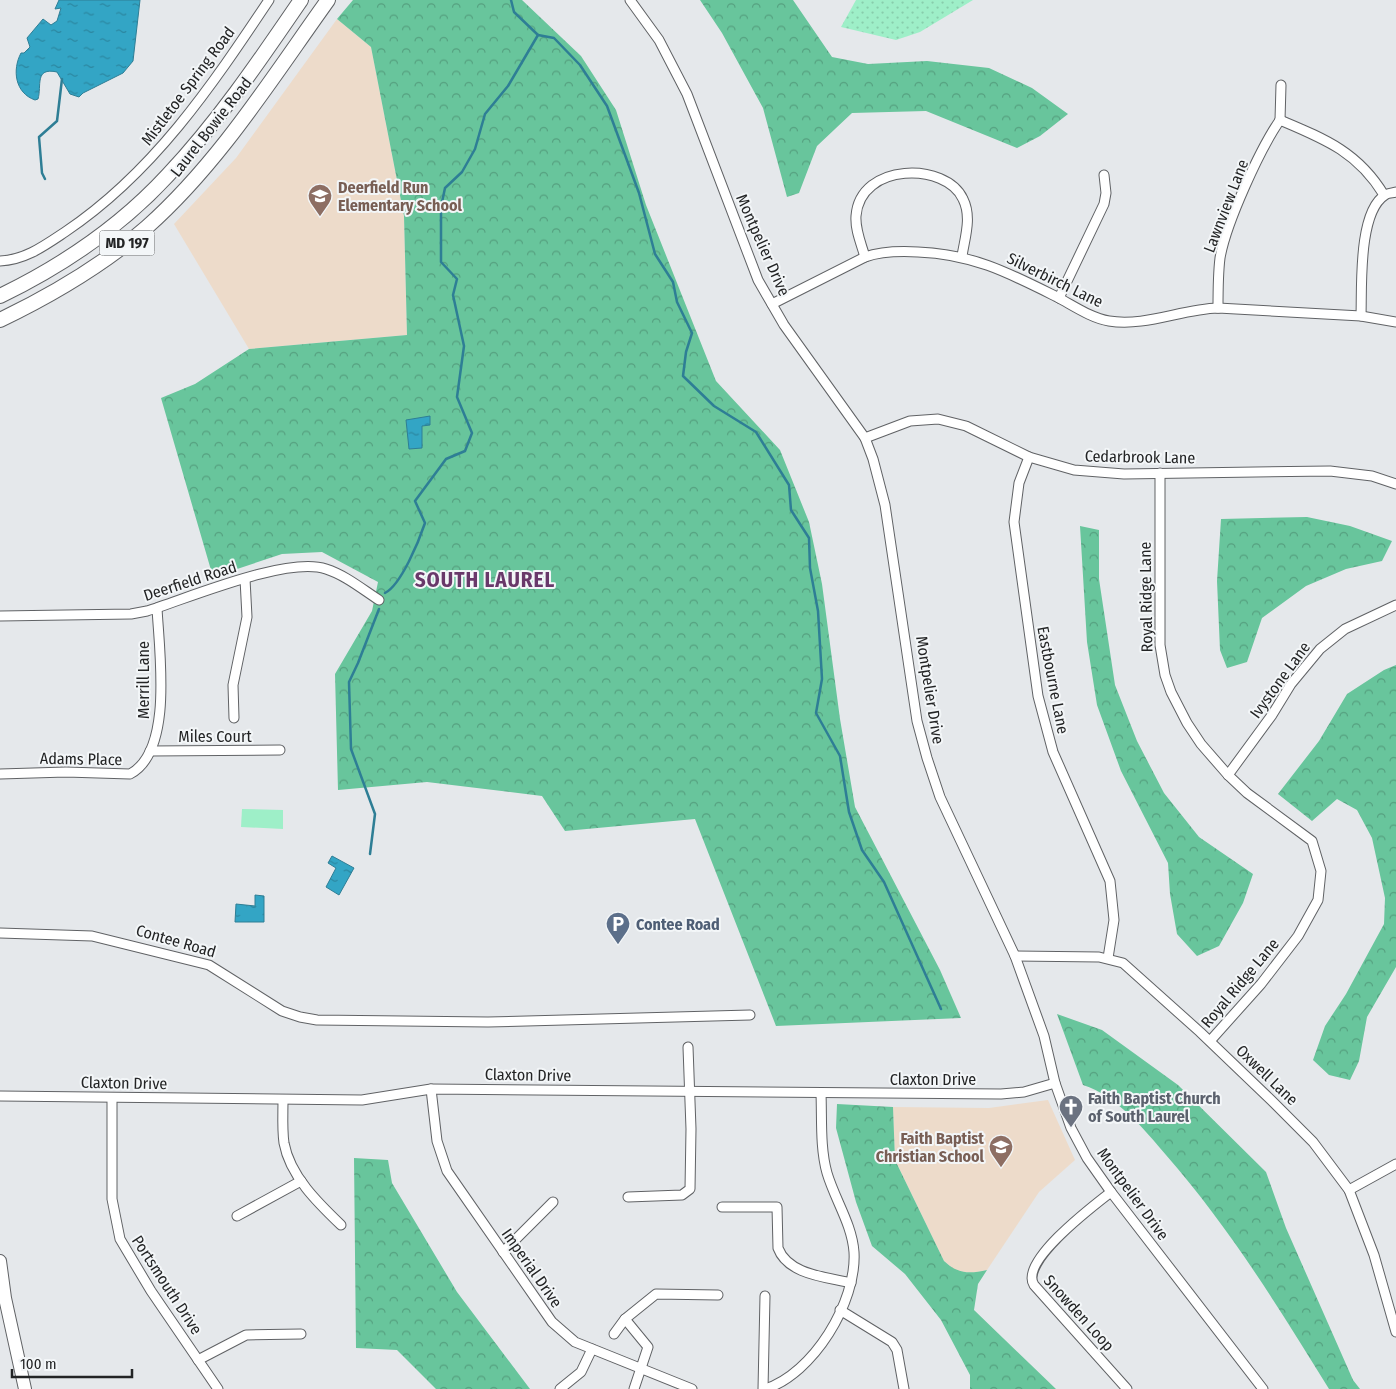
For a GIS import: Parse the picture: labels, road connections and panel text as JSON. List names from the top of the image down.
{
  "streets": {
    "main road": ["Laurel Bowie Road", "MD 197"],
    "street": [
      "Mistletoe Spring Road",
      "Lawnview Lane",
      "Montpelier Drive",
      "Silverbirch Lane",
      "Cedarbrook Lane",
      "Deerfield Road",
      "Royal Ridge Lane",
      "Merrill Lane",
      "Eastbourne Lane",
      "Ivystone Lane",
      "Miles Court",
      "Adams Place",
      "Contee Road",
      "Claxton Drive",
      "Oxwell Lane",
      "Imperial Drive",
      "Portsmouth Drive",
      "Snowden Loop"
    ]
  },
  "crossings": [
    ["Lawnview Lane", "Silverbirch Lane"],
    ["Montpelier Drive", "Silverbirch Lane"],
    ["Montpelier Drive", "Cedarbrook Lane"],
    ["Montpelier Drive", "Claxton Drive"],
    ["Montpelier Drive", "Oxwell Lane"],
    ["Montpelier Drive", "Snowden Loop"],
    ["Cedarbrook Lane", "Royal Ridge Lane"],
    ["Cedarbrook Lane", "Eastbourne Lane"],
    ["Deerfield Road", "Merrill Lane"],
    ["Royal Ridge Lane", "Ivystone Lane"],
    ["Royal Ridge Lane", "Oxwell Lane"],
    ["Merrill Lane", "Miles Court"],
    ["Merrill Lane", "Adams Place"],
    ["Eastbourne Lane", "Oxwell Lane"],
    ["Miles Court", "Adams Place"],
    ["Claxton Drive", "Imperial Drive"],
    ["Claxton Drive", "Portsmouth Drive"]
  ],
  "districts": ["SOUTH LAUREL"],
  "places": {
    "school or university": ["Deerfield Run Elementary School", "Faith Baptist Christian School"],
    "parking": ["Contee Road"],
    "church": ["Faith Baptist Church of South Laurel"]
  },
  "scale_bar": "100 m"
}
